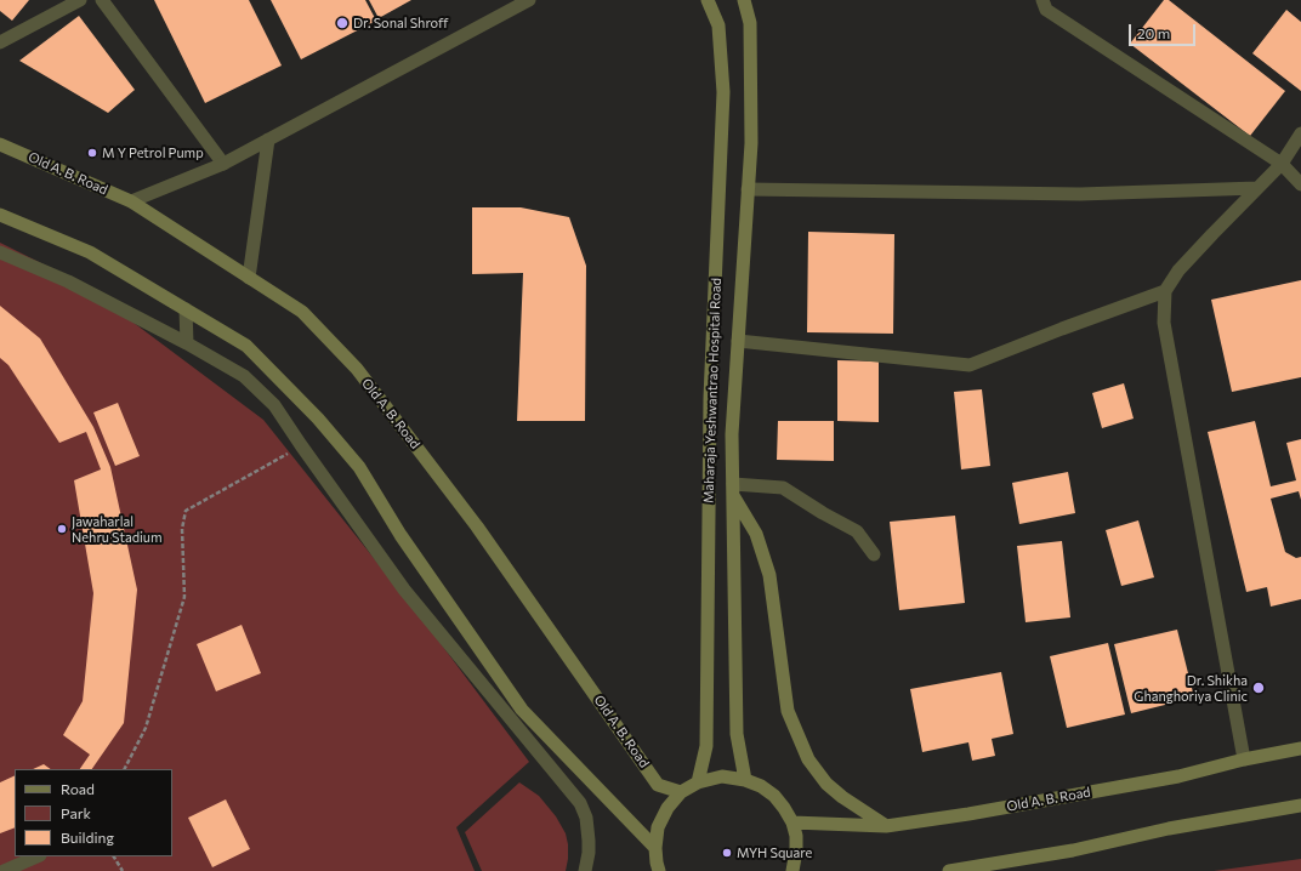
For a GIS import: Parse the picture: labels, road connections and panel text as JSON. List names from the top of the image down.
{
  "streets": {
    "main road": ["Old A. B. Road", "Maharaja Yeshwantrao Hospital Road"]
  },
  "places": [
    "Dr. Sonal Shroff",
    "M Y Petrol Pump",
    "Jawaharlal Nehru Stadium",
    "Dr. Shikha Ghanghoriya Clinic",
    "MYH Square"
  ],
  "legend": ["Road", "Park", "Building"],
  "scale_bar": "20 m"
}
